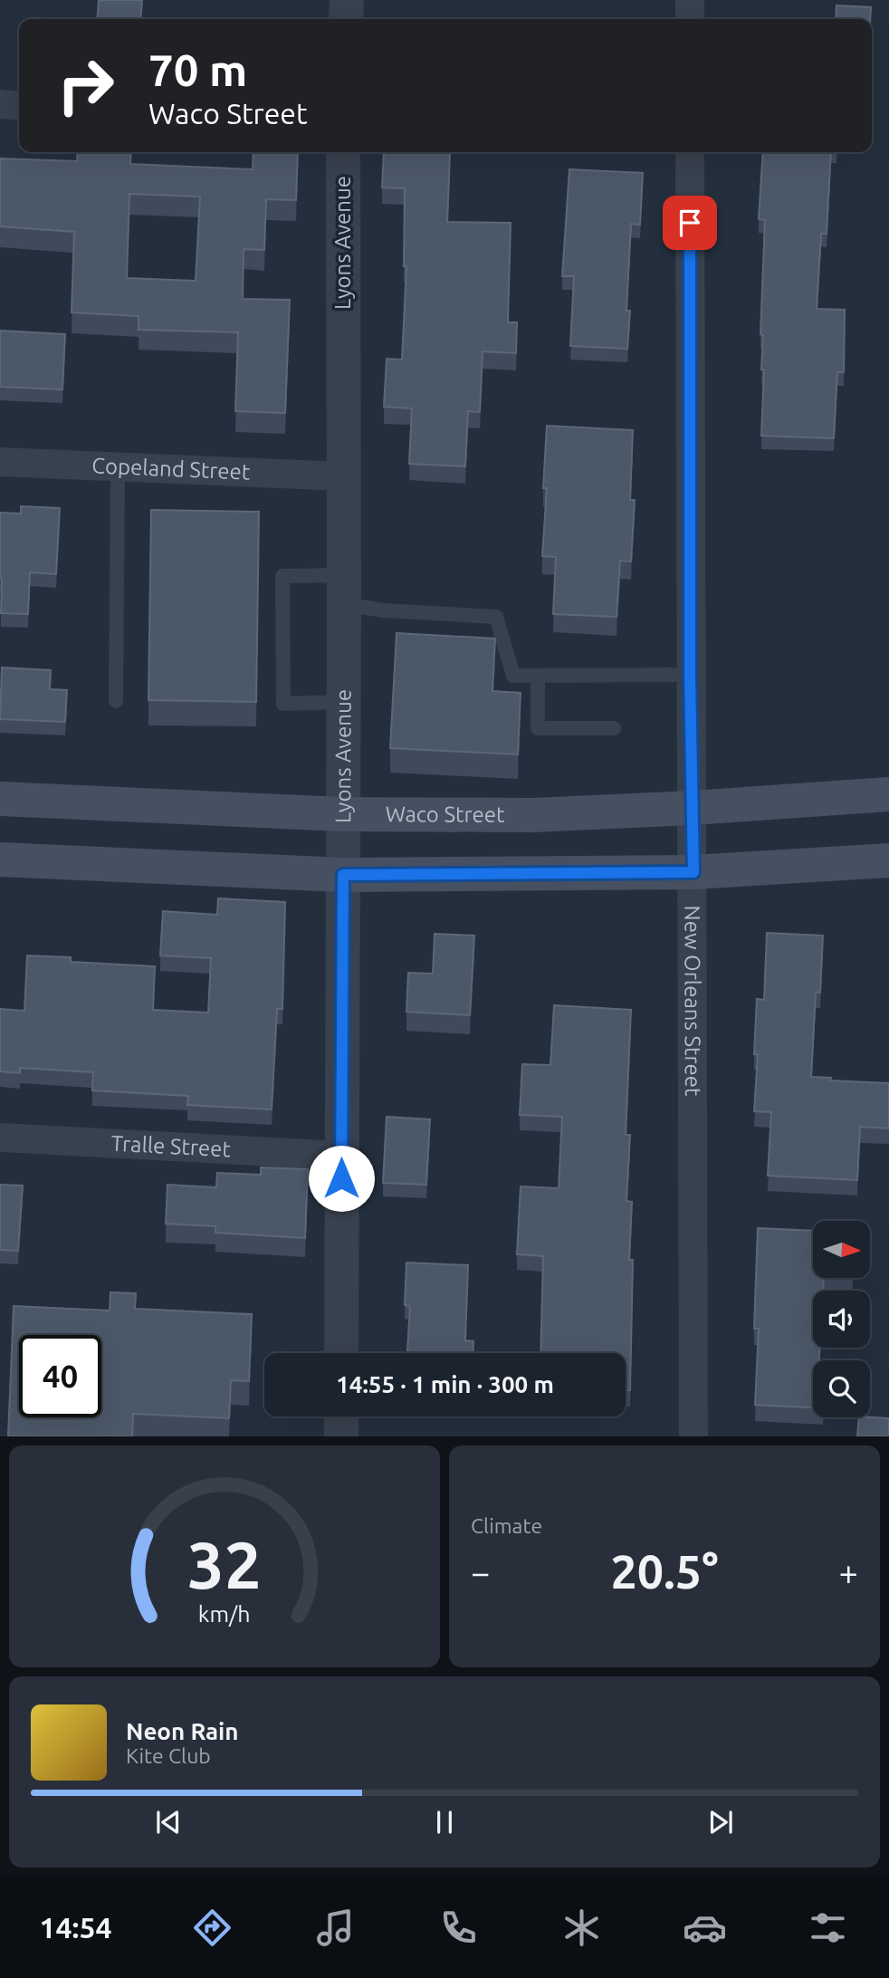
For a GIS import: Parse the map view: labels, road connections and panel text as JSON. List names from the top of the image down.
{
  "streets": {
    "main road": ["Waco Street"],
    "street": [
      "Lyons Avenue",
      "Copeland Street",
      "New Orleans Street",
      "Tralle Street"
    ]
  },
  "crossings": [
    ["Lyons Avenue", "Copeland Street"],
    ["Lyons Avenue", "Waco Street"],
    ["Lyons Avenue", "Tralle Street"],
    ["Waco Street", "New Orleans Street"]
  ],
  "north": "right",
  "page": {
    "turn": ["70 m", "Waco Street"],
    "limit": "40",
    "trip": "14:55 · 1 min · 300 m",
    "tile": "Climate",
    "heat": ["−", "20.5°", "+"],
    "song": ["Neon Rain", "Kite Club"],
    "tabs": "14:54",
    "gauge": ["32", "km/h"]
  }
}
